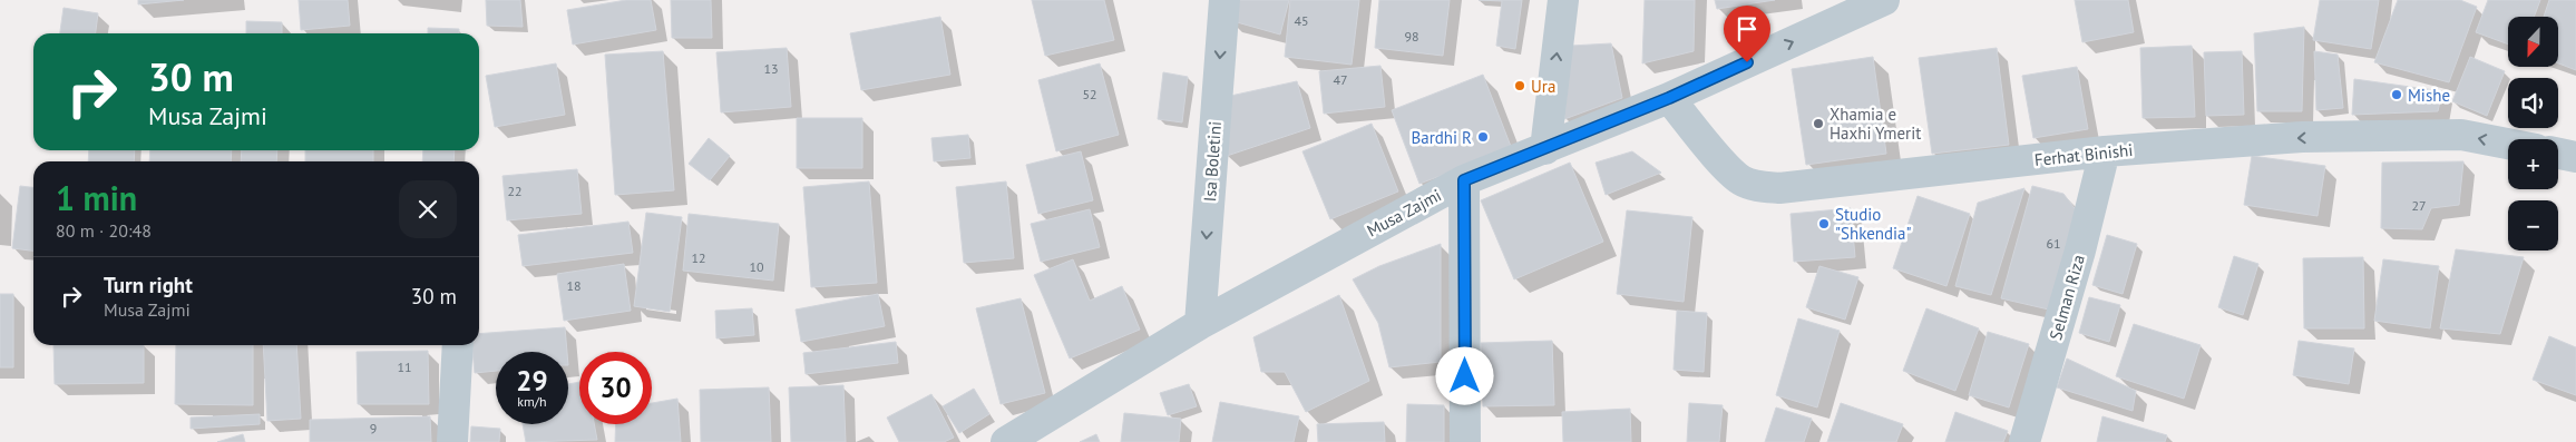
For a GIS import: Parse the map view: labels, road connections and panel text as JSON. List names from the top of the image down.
{
  "streets": {
    "street": [
      "Ferhat Binishi",
      "Isa Boletini",
      "Musa Zajmi",
      "Selman Riza"
    ]
  },
  "crossings": [
    ["Ferhat Binishi", "Musa Zajmi"],
    ["Ferhat Binishi", "Selman Riza"],
    ["Isa Boletini", "Musa Zajmi"]
  ],
  "one_way": ["Ferhat Binishi"],
  "places": [
    "Ura",
    "Mishe",
    "Xhamia e Haxhi Ymerit",
    "Bardhi R",
    "Studio \"Shkendia\""
  ],
  "house_numbers": [
    "45",
    "98",
    "13",
    "47",
    "52",
    "22",
    "27",
    "61",
    "12",
    "10",
    "18",
    "11",
    "9"
  ],
  "north": "bottom",
  "page": {
    "map_buttons": ["+", "−"],
    "turn": ["30 m", "Musa Zajmi"],
    "heading": ["1 min", "80 m · 20:48"],
    "list": [
      {
        "name": "Turn right",
        "note": "Musa Zajmi",
        "value": "30 m"
      }
    ],
    "speed": "29 km/h",
    "limit": "30"
  }
}
